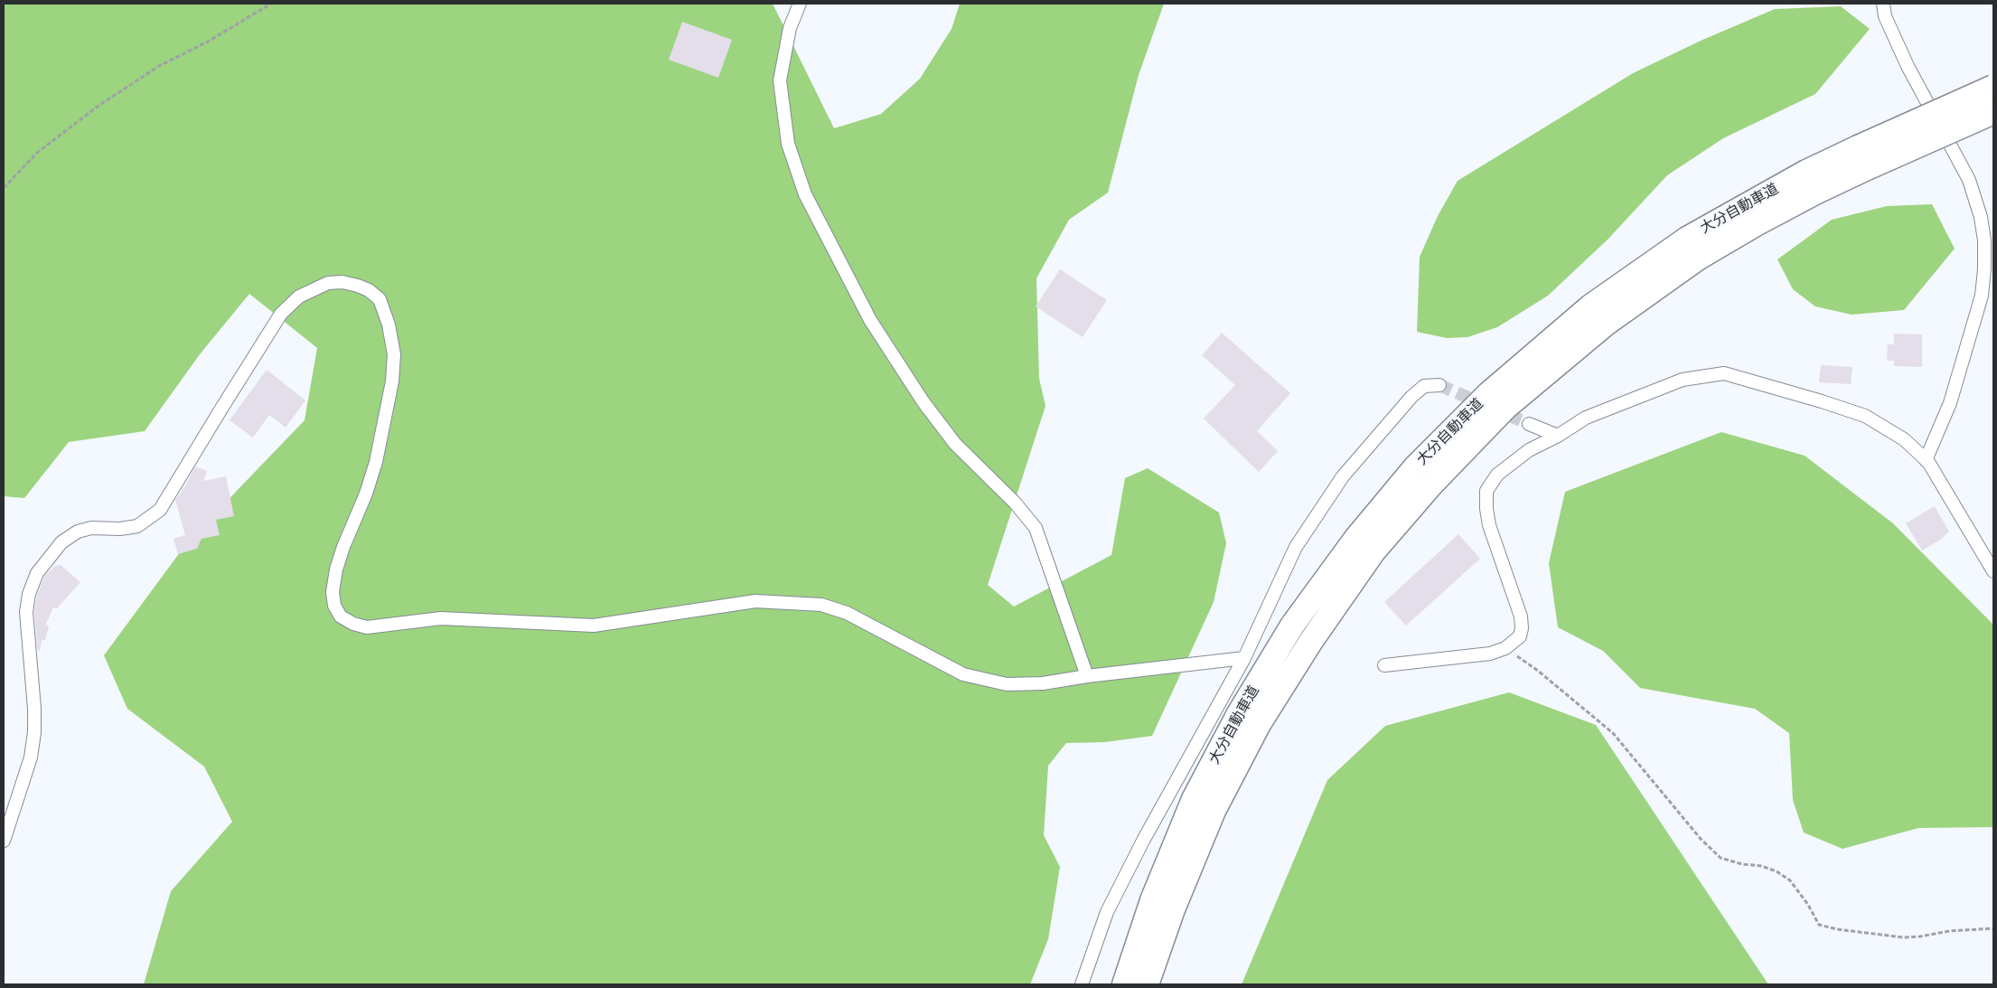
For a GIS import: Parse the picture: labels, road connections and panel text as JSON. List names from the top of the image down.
{
  "streets": {
    "highway": ["大分自動車道"]
  }
}
